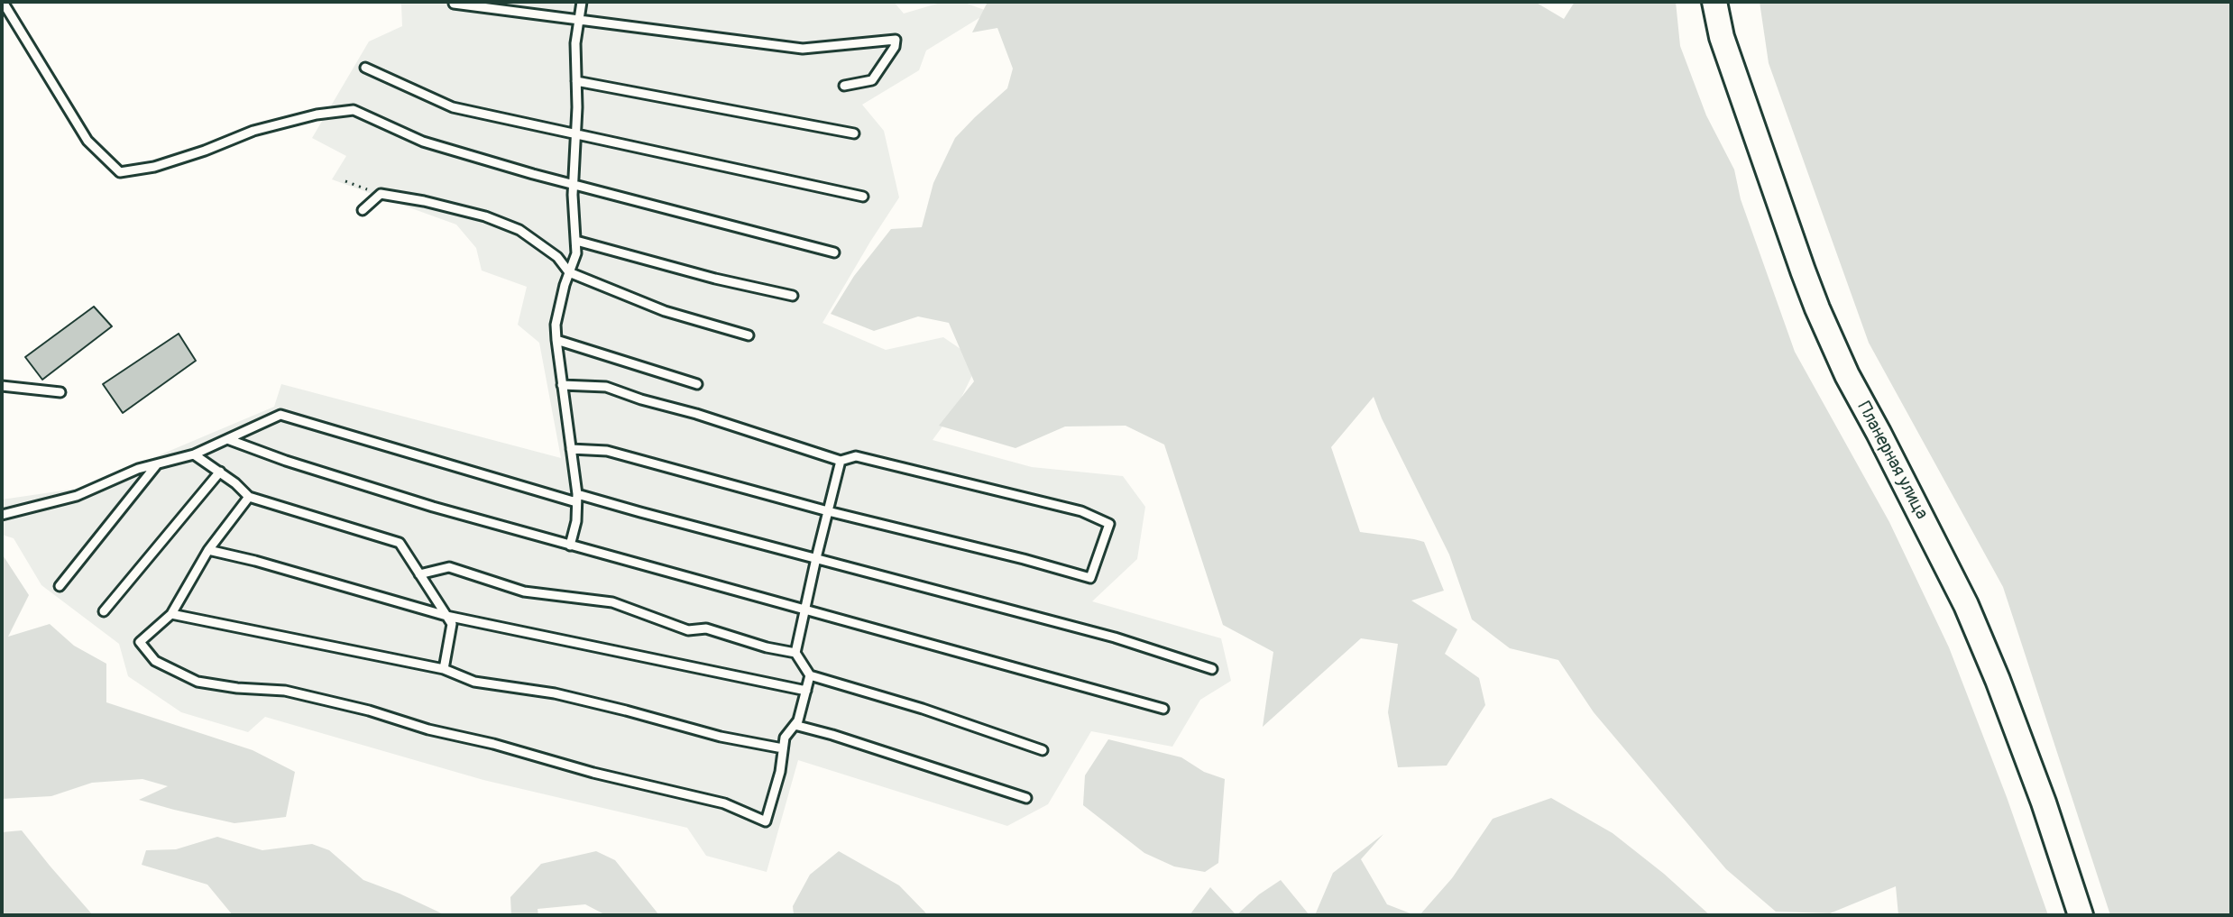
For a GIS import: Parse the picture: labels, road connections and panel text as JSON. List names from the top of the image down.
{
  "streets": {
    "main road": ["Планерная улица"]
  }
}
